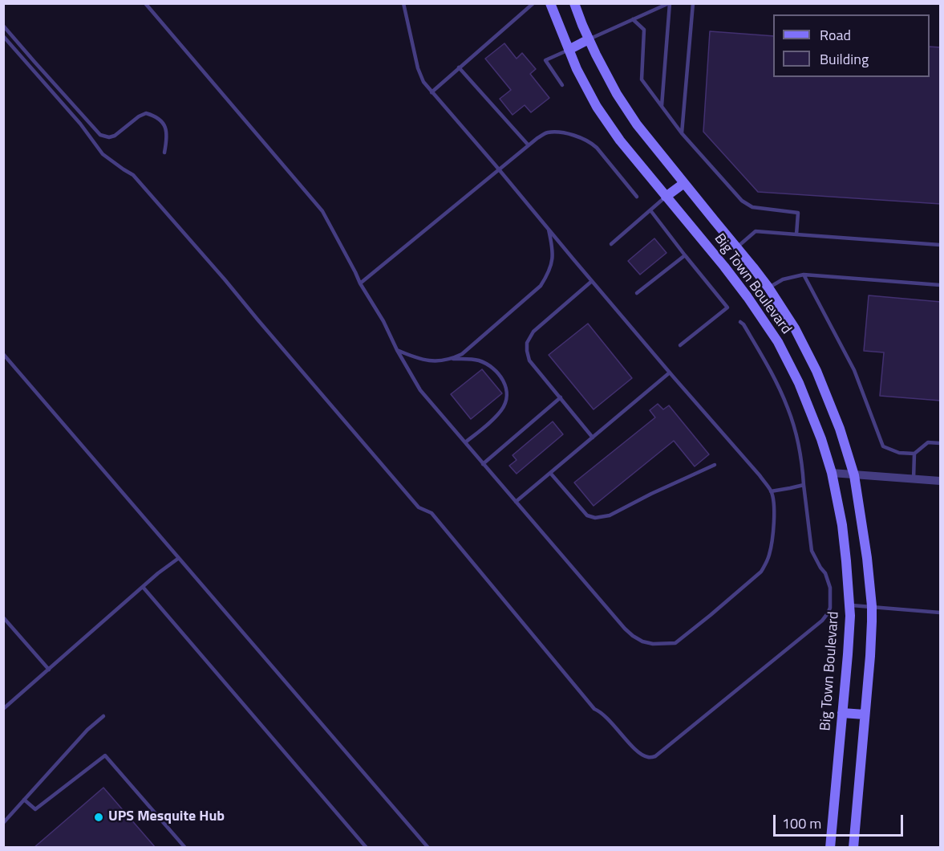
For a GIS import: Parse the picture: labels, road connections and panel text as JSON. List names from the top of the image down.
{
  "streets": {
    "main road": ["Big Town Boulevard"]
  },
  "places": ["UPS Mesquite Hub"],
  "legend": ["Road", "Building"],
  "scale_bar": "100 m"
}
